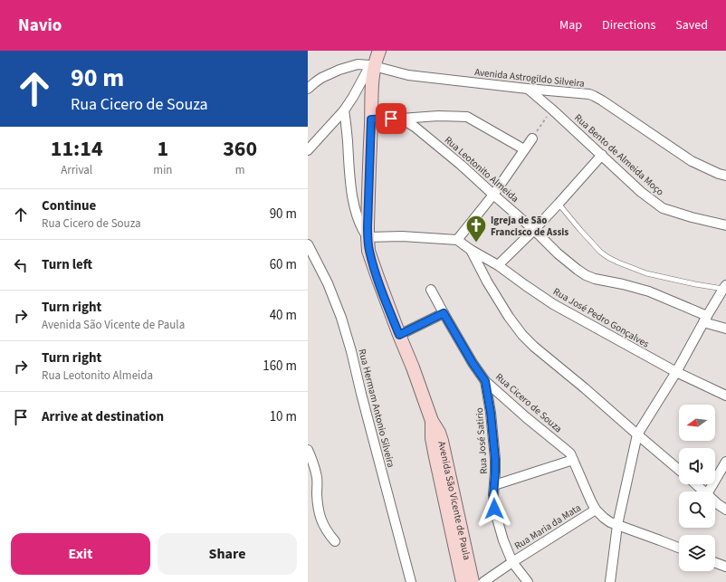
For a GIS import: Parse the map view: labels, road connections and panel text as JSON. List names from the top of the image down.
{
  "streets": {
    "street": [
      "Avenida Astrogildo Silveira",
      "Rua Bento de Almeida Moço",
      "Rua Leotonito Almeida",
      "Rua José Pedro Gonçalves",
      "Rua Cicero de Souza",
      "Rua Hermam Antonio Silveira",
      "Rua José Satirio",
      "Avenida São Vicente de Paula",
      "Rua Maria da Mata"
    ]
  },
  "crossings": [
    ["Avenida Astrogildo Silveira", "Rua Bento de Almeida Moço"],
    ["Avenida Astrogildo Silveira", "Avenida São Vicente de Paula"],
    ["Rua Cicero de Souza", "Rua José Satirio"],
    ["Rua Cicero de Souza", "Rua Maria da Mata"],
    ["Rua José Satirio", "Rua Maria da Mata"]
  ],
  "places": {
    "church": ["Igreja de São Francisco de Assis"]
  },
  "north": "left",
  "page": {
    "header": "Navio",
    "nav": ["Map", "Directions", "Saved"],
    "turn": ["90 m", "Rua Cicero de Souza"],
    "eta": [
      "11:14",
      "Arrival",
      "1",
      "min",
      "360",
      "m"
    ],
    "list": [
      {
        "name": "Continue",
        "note": "Rua Cicero de Souza",
        "value": "90 m"
      },
      {
        "name": "Turn left",
        "value": "60 m"
      },
      {
        "name": "Turn right",
        "note": "Avenida São Vicente de Paula",
        "value": "40 m"
      },
      {
        "name": "Turn right",
        "note": "Rua Leotonito Almeida",
        "value": "160 m"
      },
      {
        "name": "Arrive at destination",
        "value": "10 m"
      }
    ],
    "buttons": ["Exit", "Share"]
  }
}
